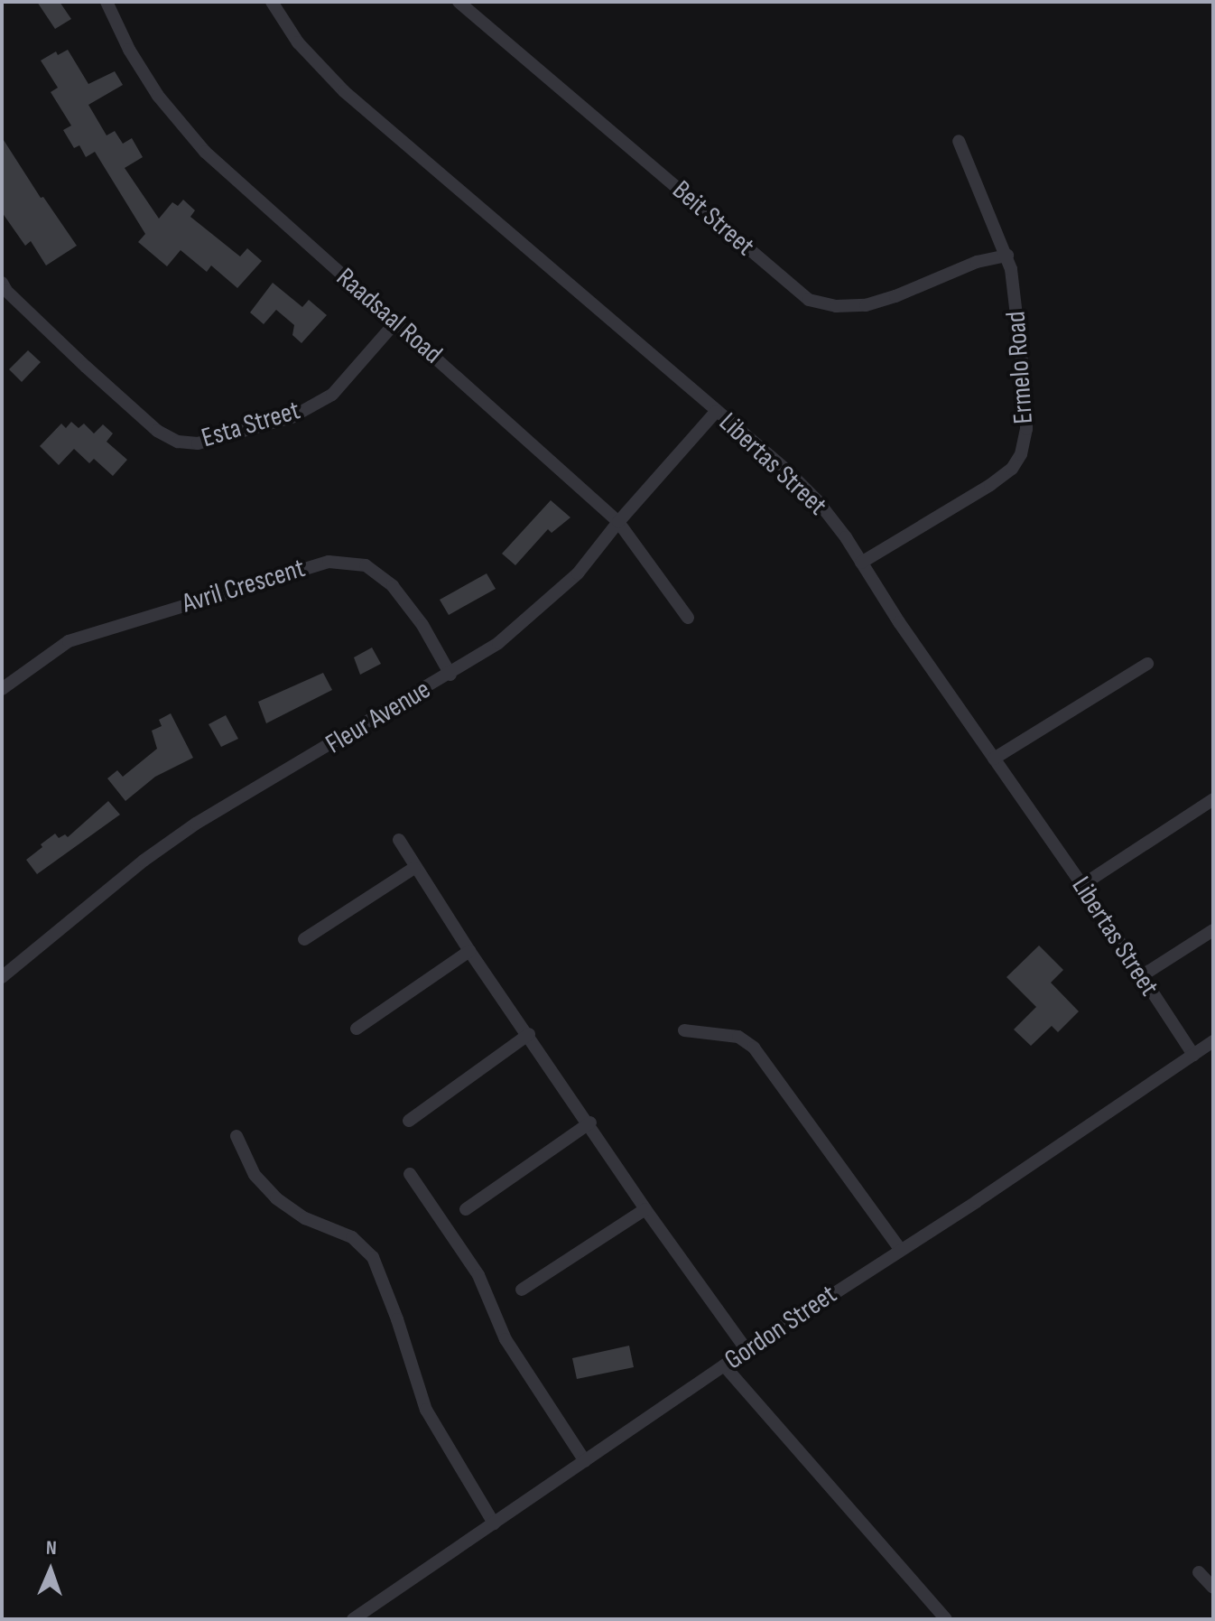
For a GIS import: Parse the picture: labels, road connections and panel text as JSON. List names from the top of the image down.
{
  "streets": {
    "street": [
      "Beit Street",
      "Raadsaal Road",
      "Ermelo Road",
      "Esta Street",
      "Libertas Street",
      "Avril Crescent",
      "Fleur Avenue",
      "Gordon Street"
    ]
  },
  "crossings": [
    ["Beit Street", "Ermelo Road"],
    ["Raadsaal Road", "Esta Street"],
    ["Raadsaal Road", "Fleur Avenue"],
    ["Ermelo Road", "Libertas Street"],
    ["Libertas Street", "Fleur Avenue"],
    ["Libertas Street", "Gordon Street"],
    ["Avril Crescent", "Fleur Avenue"]
  ],
  "north": "top"
}
